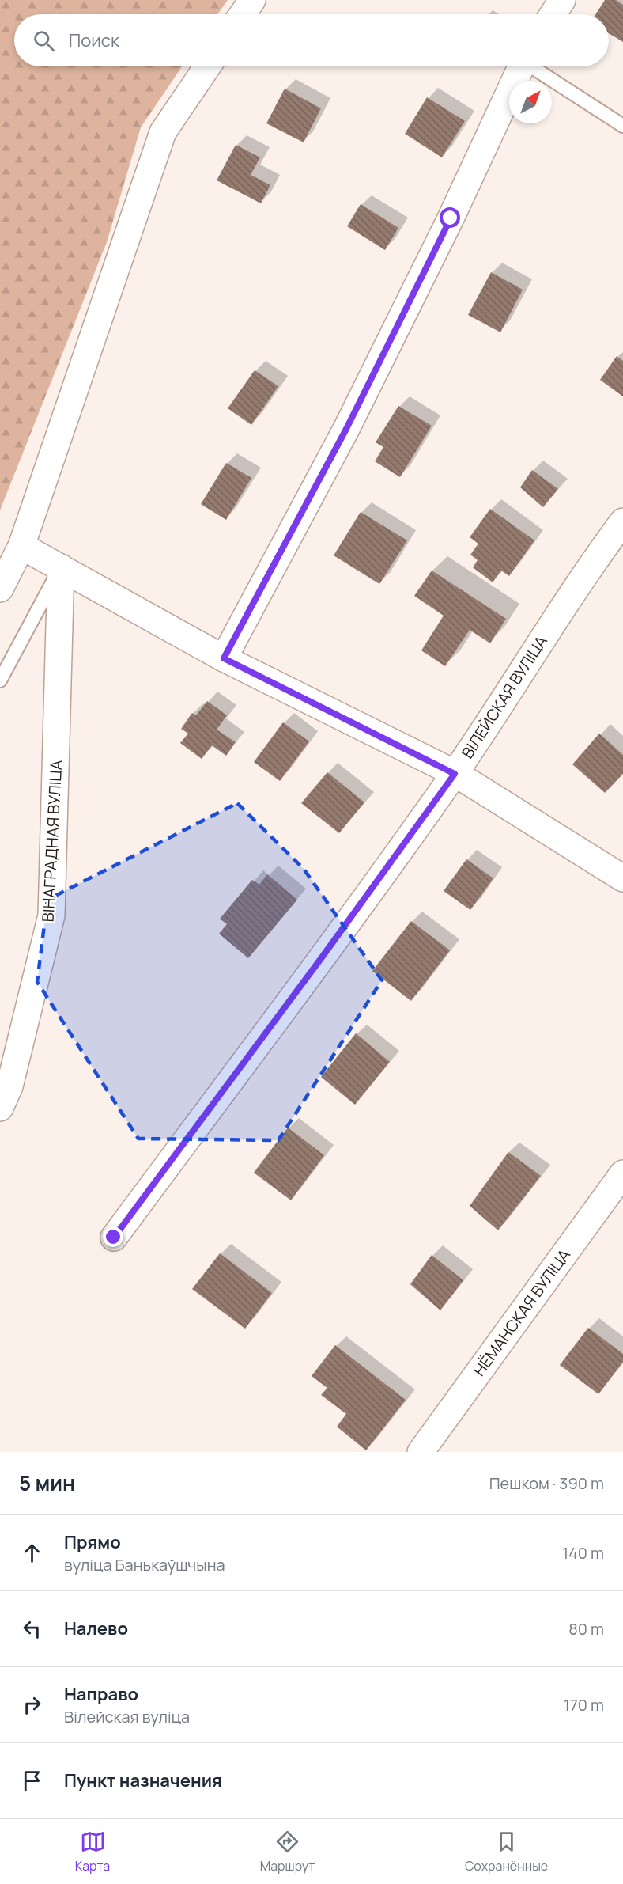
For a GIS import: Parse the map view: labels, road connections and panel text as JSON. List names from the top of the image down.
{
  "streets": {
    "street": ["ВІЛЕЙСКАЯ ВУЛІЦА", "ВІНАГРАДНАЯ ВУЛІЦА", "НЁМАНСКАЯ ВУЛІЦА"]
  },
  "north": "top right",
  "page": {
    "search": "Поиск",
    "heading": ["5 мин", "Пешком · 390 m"],
    "list": [
      ["Прямо", "вуліца Банькаўшчына", "140 m"],
      ["Налево", "80 m"],
      ["Направо", "Вілейская вуліца", "170 m"],
      "Пункт назначения"
    ],
    "nav": ["Карта", "Маршрут", "Сохранённые"]
  }
}
